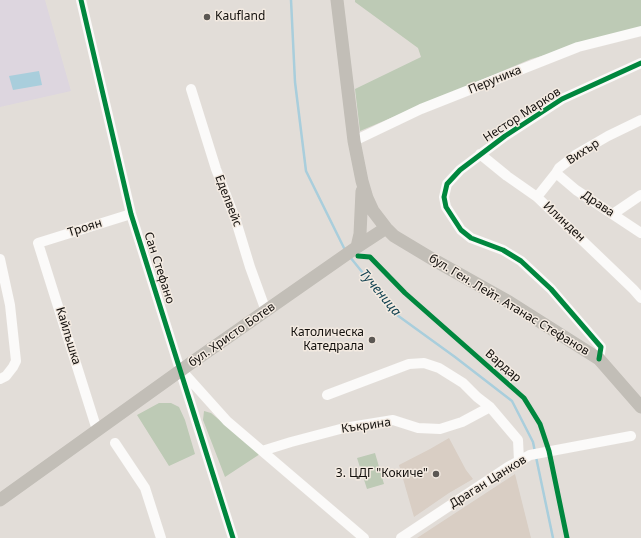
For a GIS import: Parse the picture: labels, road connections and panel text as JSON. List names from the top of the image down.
{
  "streets": {
    "main road": ["бул. Ген. Лейт. Атанас Стефанов", "бул. Христо Ботев"],
    "street": [
      "Перуника",
      "Нестор Марков",
      "Вихър",
      "Еделвейс",
      "Драва",
      "Илинден",
      "Троян",
      "Сан Стефано",
      "Кайлъшка",
      "Къкрина",
      "Драган Цанков"
    ],
    "cycle path": ["Вардар"]
  },
  "crossings": [
    ["Нестор Марков", "Илинден"],
    ["Нестор Марков", "бул. Ген. Лейт. Атанас Стефанов"],
    ["Вихър", "Драва"],
    ["Вихър", "Илинден"],
    ["Еделвейс", "бул. Христо Ботев"],
    ["Троян", "Сан Стефано"],
    ["Троян", "Кайлъшка"],
    ["Сан Стефано", "бул. Христо Ботев"],
    ["бул. Ген. Лейт. Атанас Стефанов", "бул. Христо Ботев"],
    ["бул. Христо Ботев", "Кайлъшка"]
  ],
  "water": ["Тученица"],
  "places": ["Kaufland", "Католическа Катедрала", "3. ЦДГ \"Кокиче\""]
}
